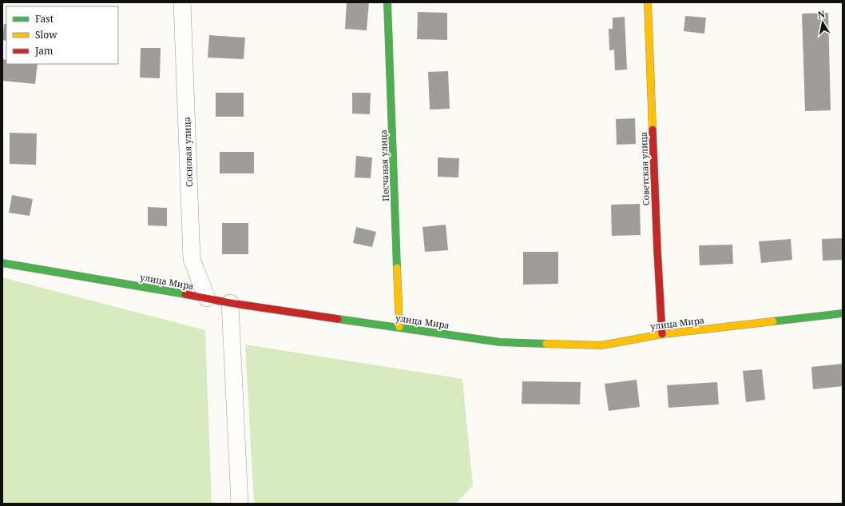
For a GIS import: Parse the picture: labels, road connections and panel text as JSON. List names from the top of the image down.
{
  "streets": {
    "street": [
      "Сосновая улица",
      "Песчаная улица",
      "Советская улица",
      "улица Мира"
    ]
  },
  "crossings": [
    ["Сосновая улица", "улица Мира"],
    ["Песчаная улица", "улица Мира"],
    ["Советская улица", "улица Мира"]
  ],
  "legend": ["Fast", "Slow", "Jam"],
  "north": "top"
}
